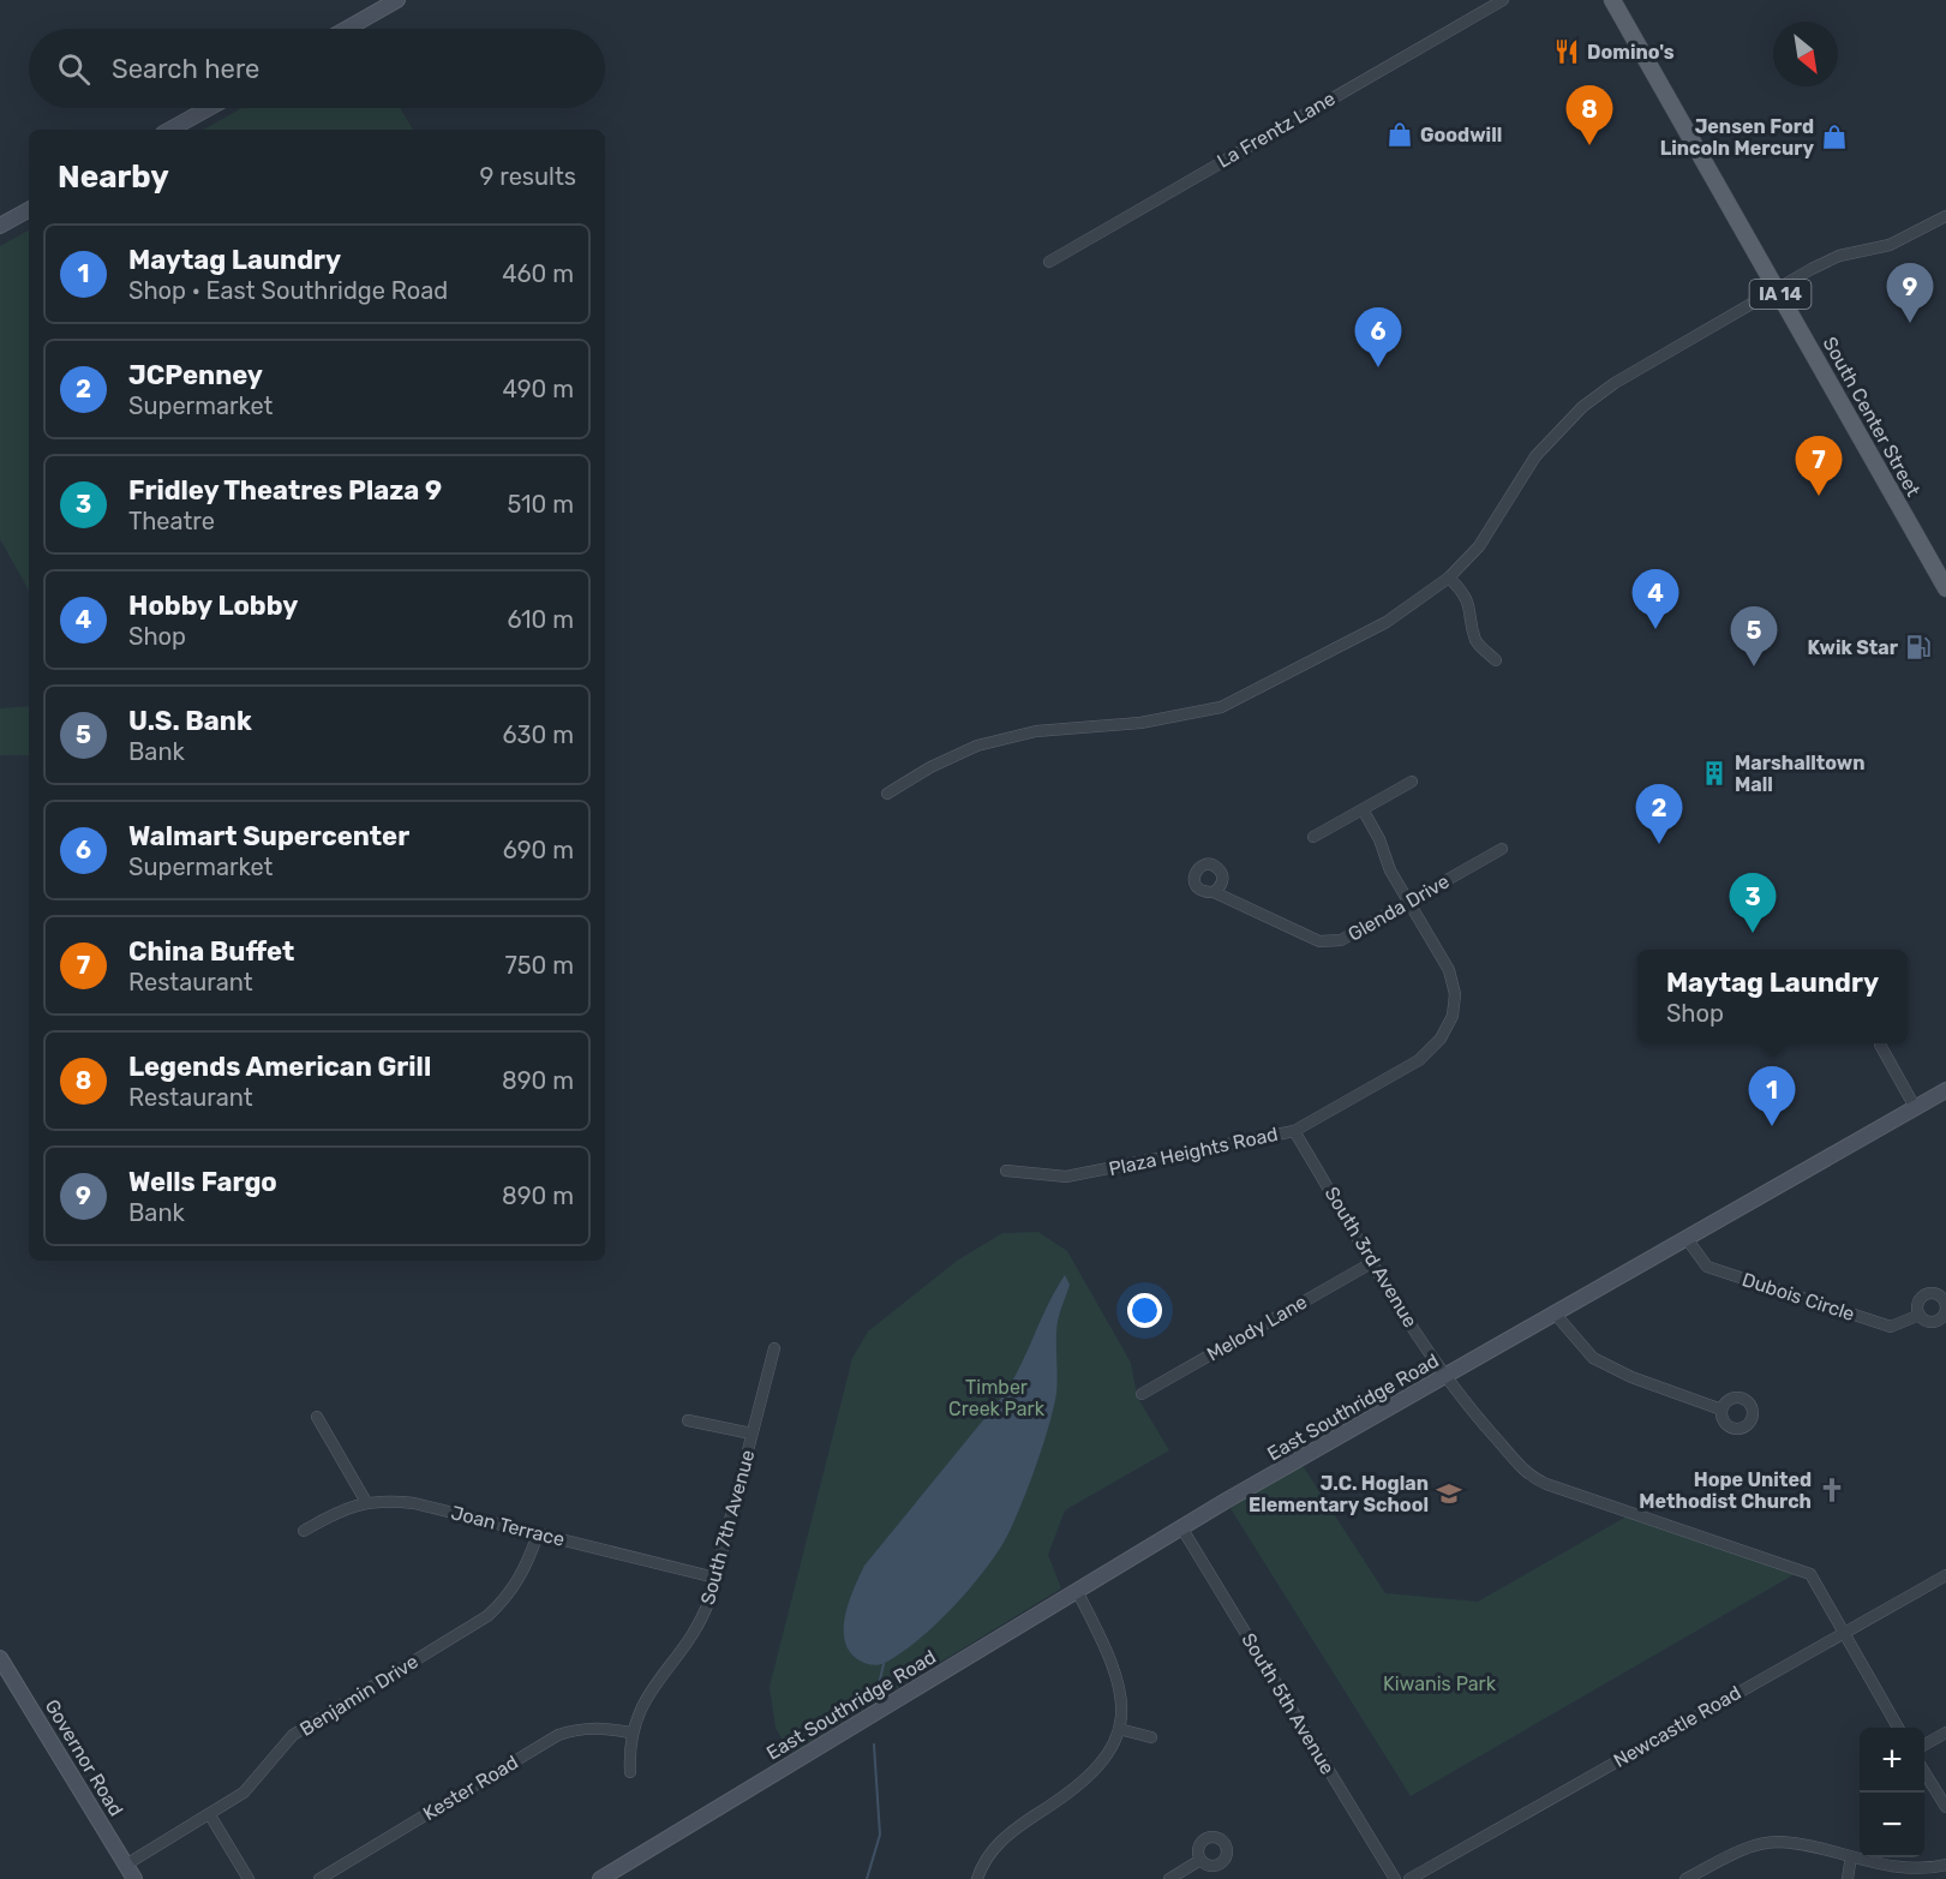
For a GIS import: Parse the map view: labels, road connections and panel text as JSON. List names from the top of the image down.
{
  "streets": {
    "main road": ["IA 14", "South Center Street"],
    "street": [
      "La Frentz Lane",
      "Glenda Drive",
      "Plaza Heights Road",
      "South 3rd Avenue",
      "Dubois Circle",
      "Melody Lane",
      "East Southridge Road",
      "Joan Terrace",
      "South 7th Avenue",
      "Benjamin Drive",
      "South 5th Avenue",
      "Newcastle Road",
      "Governor Road",
      "Kester Road"
    ]
  },
  "crossings": [
    ["Glenda Drive", "Plaza Heights Road"],
    ["Plaza Heights Road", "South 3rd Avenue"],
    ["South 3rd Avenue", "Melody Lane"],
    ["South 3rd Avenue", "East Southridge Road"],
    ["South 3rd Avenue", "Newcastle Road"],
    ["Dubois Circle", "East Southridge Road"],
    ["East Southridge Road", "South 5th Avenue"],
    ["Joan Terrace", "South 7th Avenue"],
    ["Joan Terrace", "Benjamin Drive"],
    ["South 7th Avenue", "Kester Road"],
    ["Benjamin Drive", "Governor Road"]
  ],
  "parks": ["Timber Creek Park", "Kiwanis Park"],
  "places": {
    "restaurant": ["Domino's"],
    "shop": ["Goodwill", "Jensen Ford Lincoln Mercury"],
    "fuel station": ["Kwik Star"],
    "building": ["Marshalltown Mall"],
    "church": ["Hope United Methodist Church"],
    "school or university": ["J.C. Hoglan Elementary School"]
  },
  "north": "bottom right",
  "page": {
    "search": "Search here",
    "pins": [
      "8",
      "9",
      "6",
      "7",
      "4",
      "5",
      "2",
      "3",
      "1"
    ],
    "heading": ["Nearby", "9 results"],
    "list": [
      {
        "mark": "1",
        "name": "Maytag Laundry",
        "note": "Shop · East Southridge Road",
        "value": "460 m"
      },
      {
        "mark": "2",
        "name": "JCPenney",
        "note": "Supermarket",
        "value": "490 m"
      },
      {
        "mark": "3",
        "name": "Fridley Theatres Plaza 9",
        "note": "Theatre",
        "value": "510 m"
      },
      {
        "mark": "4",
        "name": "Hobby Lobby",
        "note": "Shop",
        "value": "610 m"
      },
      {
        "mark": "5",
        "name": "U.S. Bank",
        "note": "Bank",
        "value": "630 m"
      },
      {
        "mark": "6",
        "name": "Walmart Supercenter",
        "note": "Supermarket",
        "value": "690 m"
      },
      {
        "mark": "7",
        "name": "China Buffet",
        "note": "Restaurant",
        "value": "750 m"
      },
      {
        "mark": "8",
        "name": "Legends American Grill",
        "note": "Restaurant",
        "value": "890 m"
      },
      {
        "mark": "9",
        "name": "Wells Fargo",
        "note": "Bank",
        "value": "890 m"
      }
    ],
    "popup": ["Maytag Laundry", "Shop"],
    "map_buttons": ["+", "−"]
  }
}
